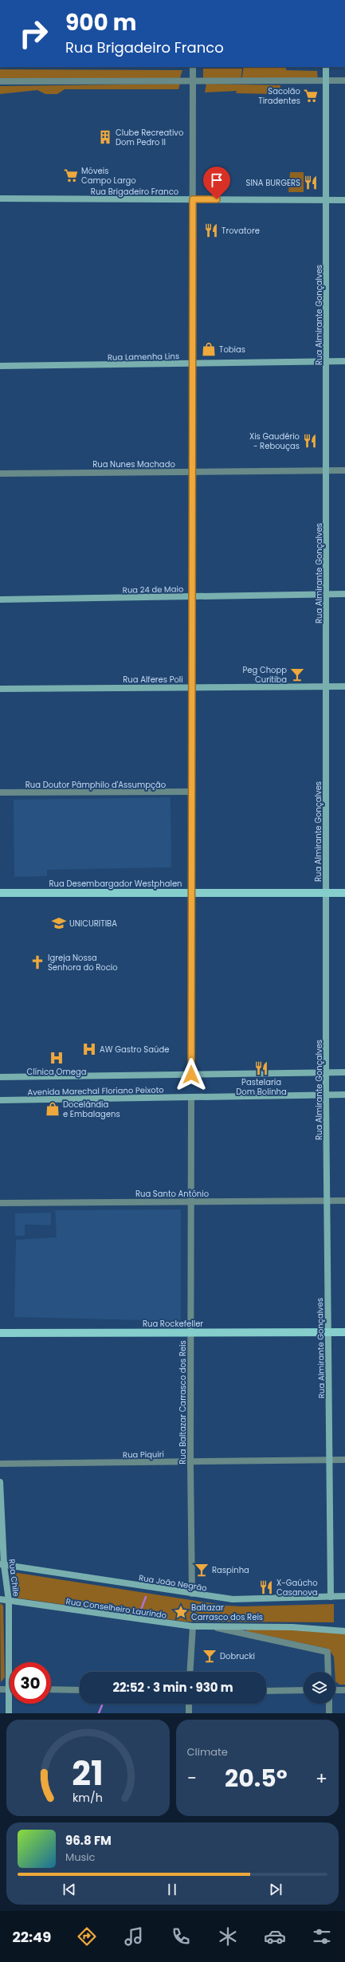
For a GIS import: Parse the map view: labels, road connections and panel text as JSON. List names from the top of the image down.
{
  "streets": {
    "main road": ["Rua Desembargador Westphalen", "Rua Rockefeller"],
    "street": [
      "Rua Brigadeiro Franco",
      "Rua Almirante Gonçalves",
      "Rua Lamenha Lins",
      "Rua Nunes Machado",
      "Rua 24 de Maio",
      "Rua Alferes Poli",
      "Rua Doutor Pâmphilo d'Assumpção",
      "Avenida Marechal Floriano Peixoto",
      "Rua Santo Antônio",
      "Rua Baltazar Carrasco dos Reis",
      "Rua Piquiri",
      "Rua Chile",
      "Rua João Negrão",
      "Rua Conselheiro Laurindo"
    ]
  },
  "crossings": [
    ["Rua Brigadeiro Franco", "Rua Almirante Gonçalves"],
    ["Rua Almirante Gonçalves", "Rua Lamenha Lins"],
    ["Rua Almirante Gonçalves", "Rua Nunes Machado"],
    ["Rua Almirante Gonçalves", "Rua 24 de Maio"],
    ["Rua Almirante Gonçalves", "Rua Alferes Poli"],
    ["Rua Almirante Gonçalves", "Rua Desembargador Westphalen"],
    ["Rua Almirante Gonçalves", "Avenida Marechal Floriano Peixoto"],
    ["Rua Almirante Gonçalves", "Rua Santo Antônio"],
    ["Rua Almirante Gonçalves", "Rua Rockefeller"],
    ["Rua Almirante Gonçalves", "Rua Piquiri"],
    ["Rua Almirante Gonçalves", "Rua João Negrão"],
    ["Avenida Marechal Floriano Peixoto", "Rua Baltazar Carrasco dos Reis"],
    ["Rua Santo Antônio", "Rua Baltazar Carrasco dos Reis"],
    ["Rua Rockefeller", "Rua Baltazar Carrasco dos Reis"],
    ["Rua Baltazar Carrasco dos Reis", "Rua Piquiri"],
    ["Rua Baltazar Carrasco dos Reis", "Rua João Negrão"],
    ["Rua Chile", "Rua João Negrão"],
    ["Rua Chile", "Rua Conselheiro Laurindo"]
  ],
  "places": {
    "supermarket": ["Sacolão Tiradentes", "Móveis Campo Largo"],
    "building": ["Clube Recreativo Dom Pedro II"],
    "restaurant": [
      "SINA BURGERS",
      "Trovatore",
      "Xis Gaudério - Rebouças",
      "Pastelaria Dom Bolinha",
      "X-Gaúcho Casanova"
    ],
    "shop": ["Tobias", "Docelândia e Embalagens"],
    "bar": ["Peg Chopp Curitiba", "Raspinha", "Dobrucki"],
    "school or university": ["UNICURITIBA"],
    "church": ["Igreja Nossa Senhora do Rocio"],
    "hospital": ["AW Gastro Saúde", "Clínica Omega"],
    "place": ["Baltazar Carrasco dos Reis"]
  },
  "page": {
    "turn": ["900 m", "Rua Brigadeiro Franco"],
    "limit": "30",
    "trip": "22:52 · 3 min · 930 m",
    "tile": "Climate",
    "heat": ["−", "20.5°", "+"],
    "song": ["96.8 FM", "Music"],
    "tabs": "22:49",
    "gauge": ["21", "km/h"]
  }
}
